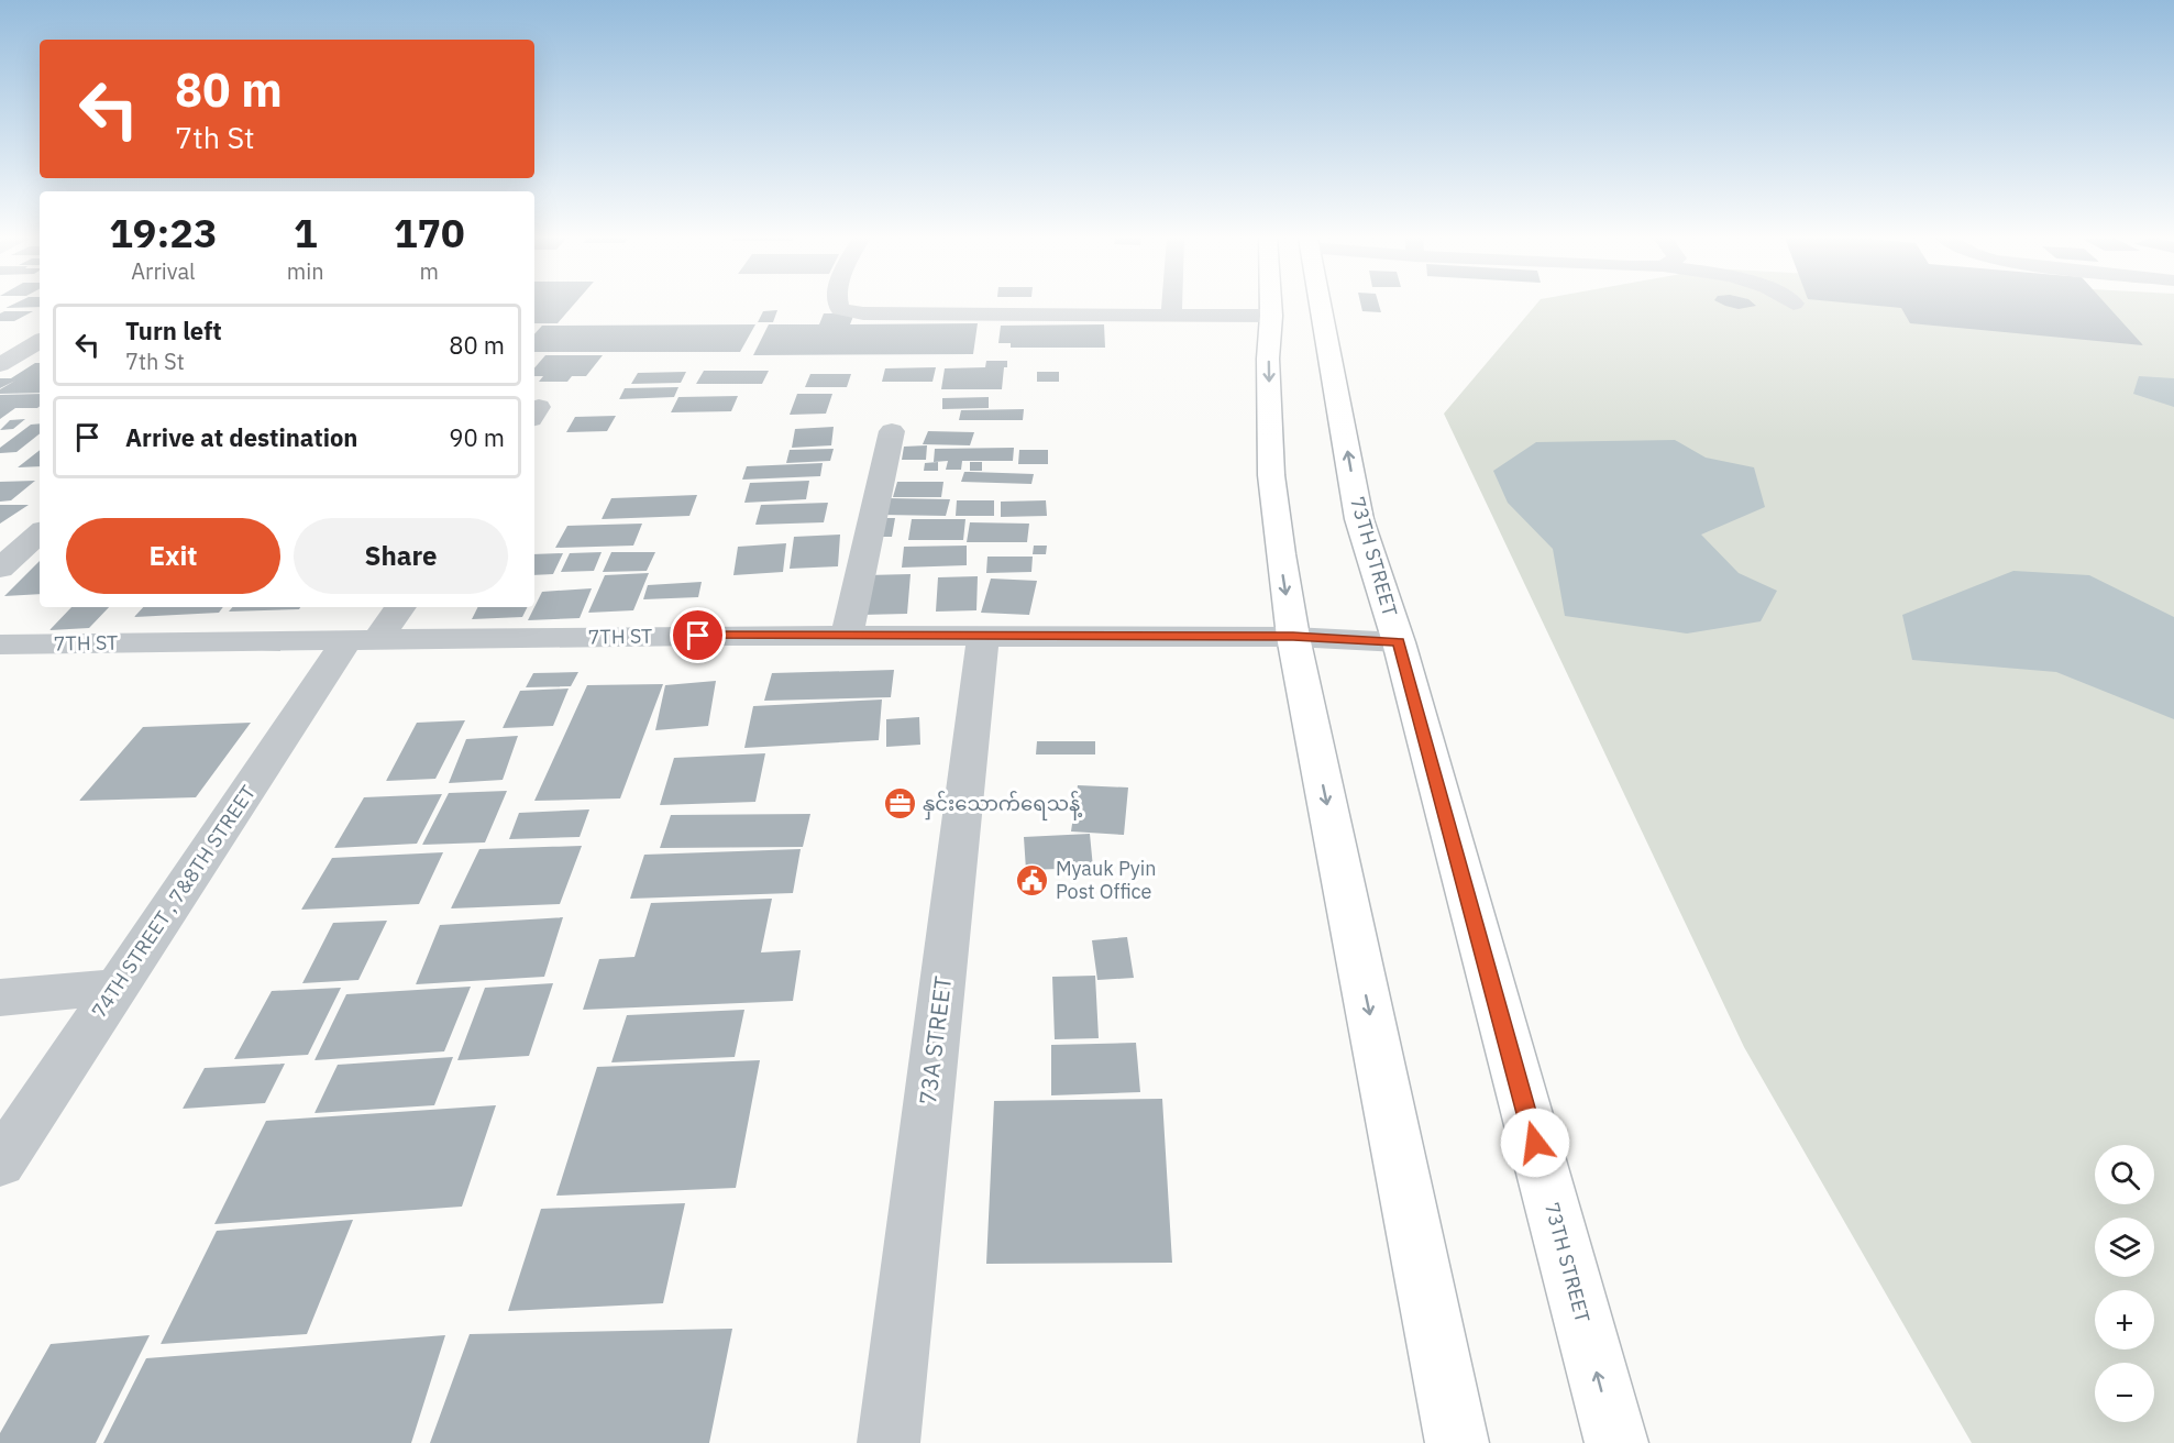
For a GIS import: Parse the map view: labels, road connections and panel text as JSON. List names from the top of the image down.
{
  "streets": {
    "main road": ["73TH STREET"],
    "street": ["7TH ST", "74TH STREET , 7&8TH STREET", "73A STREET"]
  },
  "crossings": [
    ["73TH STREET", "7TH ST"],
    ["7TH ST", "74TH STREET , 7&8TH STREET"],
    ["7TH ST", "73A STREET"]
  ],
  "places": {
    "office": ["နှင်းသောက်ရေသန့်"],
    "public building": ["Myauk Pyin Post Office"]
  },
  "page": {
    "turn": ["80 m", "7th St"],
    "eta": [
      "19:23",
      "Arrival",
      "1",
      "min",
      "170",
      "m"
    ],
    "list": [
      {
        "name": "Turn left",
        "note": "7th St",
        "value": "80 m"
      },
      {
        "name": "Arrive at destination",
        "value": "90 m"
      }
    ],
    "buttons": ["Exit", "Share"],
    "map_buttons": ["+", "−"]
  }
}
